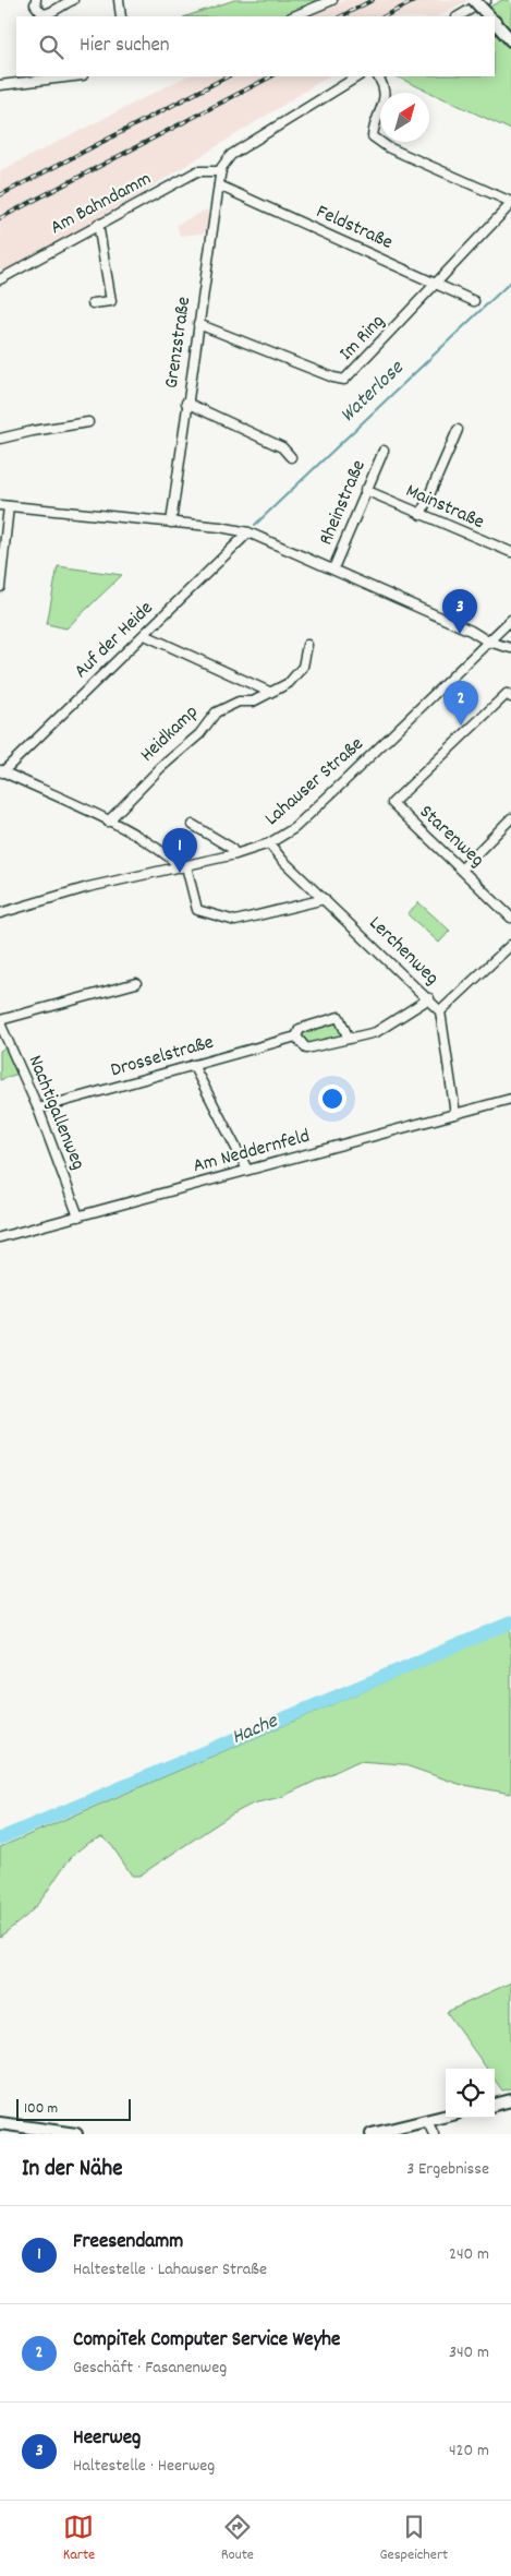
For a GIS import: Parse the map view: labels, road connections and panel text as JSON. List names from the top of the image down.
{
  "streets": {
    "street": [
      "Am Bahndamm",
      "Feldstraße",
      "Im Ring",
      "Grenzstraße",
      "Rheinstraße",
      "Mainstraße",
      "Auf der Heide",
      "Heidkamp",
      "Lahauser Straße",
      "Starenweg",
      "Lerchenweg",
      "Drosselstraße",
      "Nachtigallenweg",
      "Am Neddernfeld"
    ]
  },
  "crossings": [
    ["Am Bahndamm", "Grenzstraße"],
    ["Feldstraße", "Im Ring"],
    ["Feldstraße", "Grenzstraße"],
    ["Im Ring", "Grenzstraße"],
    ["Rheinstraße", "Mainstraße"],
    ["Lahauser Straße", "Lerchenweg"],
    ["Lerchenweg", "Am Neddernfeld"],
    ["Drosselstraße", "Nachtigallenweg"],
    ["Nachtigallenweg", "Am Neddernfeld"]
  ],
  "water": ["Waterlose", "Hache"],
  "scale_bar": "100 m",
  "north": "top right",
  "page": {
    "search": "Hier suchen",
    "pins": ["3", "2", "1"],
    "scale": "100 m",
    "heading": ["In der Nähe", "3 Ergebnisse"],
    "list": [
      {
        "mark": "1",
        "name": "Freesendamm",
        "note": "Haltestelle · Lahauser Straße",
        "value": "240 m"
      },
      {
        "mark": "2",
        "name": "CompiTek Computer Service Weyhe",
        "note": "Geschäft · Fasanenweg",
        "value": "340 m"
      },
      {
        "mark": "3",
        "name": "Heerweg",
        "note": "Haltestelle · Heerweg",
        "value": "420 m"
      }
    ],
    "nav": ["Karte", "Route", "Gespeichert"]
  }
}
